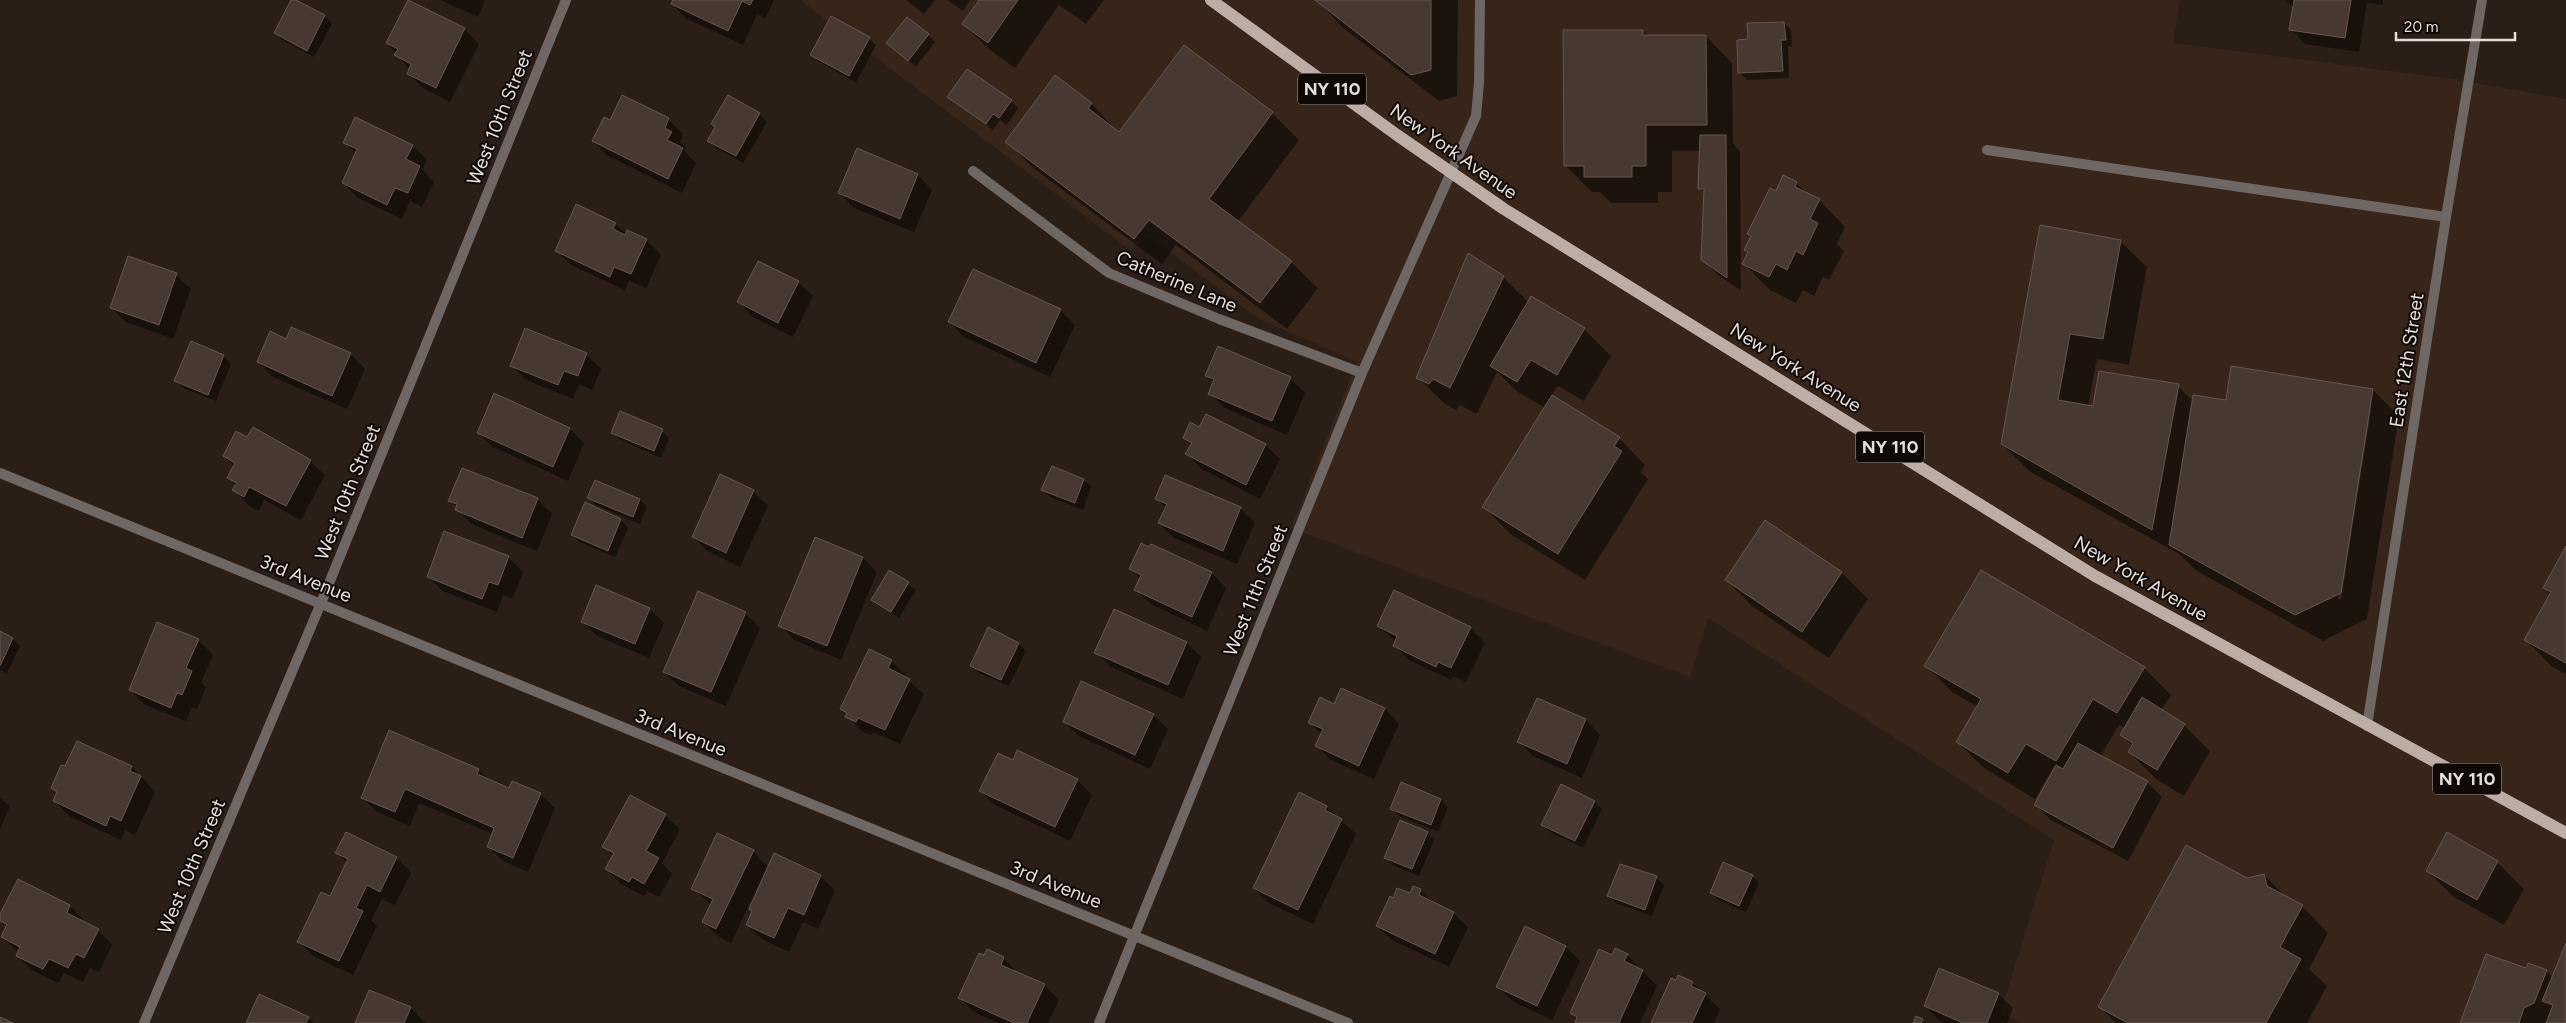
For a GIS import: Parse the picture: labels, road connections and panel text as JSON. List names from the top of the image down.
{
  "streets": {
    "main road": ["NY 110", "New York Avenue"],
    "street": [
      "West 10th Street",
      "Catherine Lane",
      "East 12th Street",
      "3rd Avenue",
      "West 11th Street"
    ]
  },
  "crossings": [
    ["West 10th Street", "3rd Avenue"],
    ["New York Avenue", "East 12th Street"],
    ["New York Avenue", "West 11th Street"],
    ["Catherine Lane", "West 11th Street"],
    ["3rd Avenue", "West 11th Street"]
  ],
  "scale_bar": "20 m"
}
